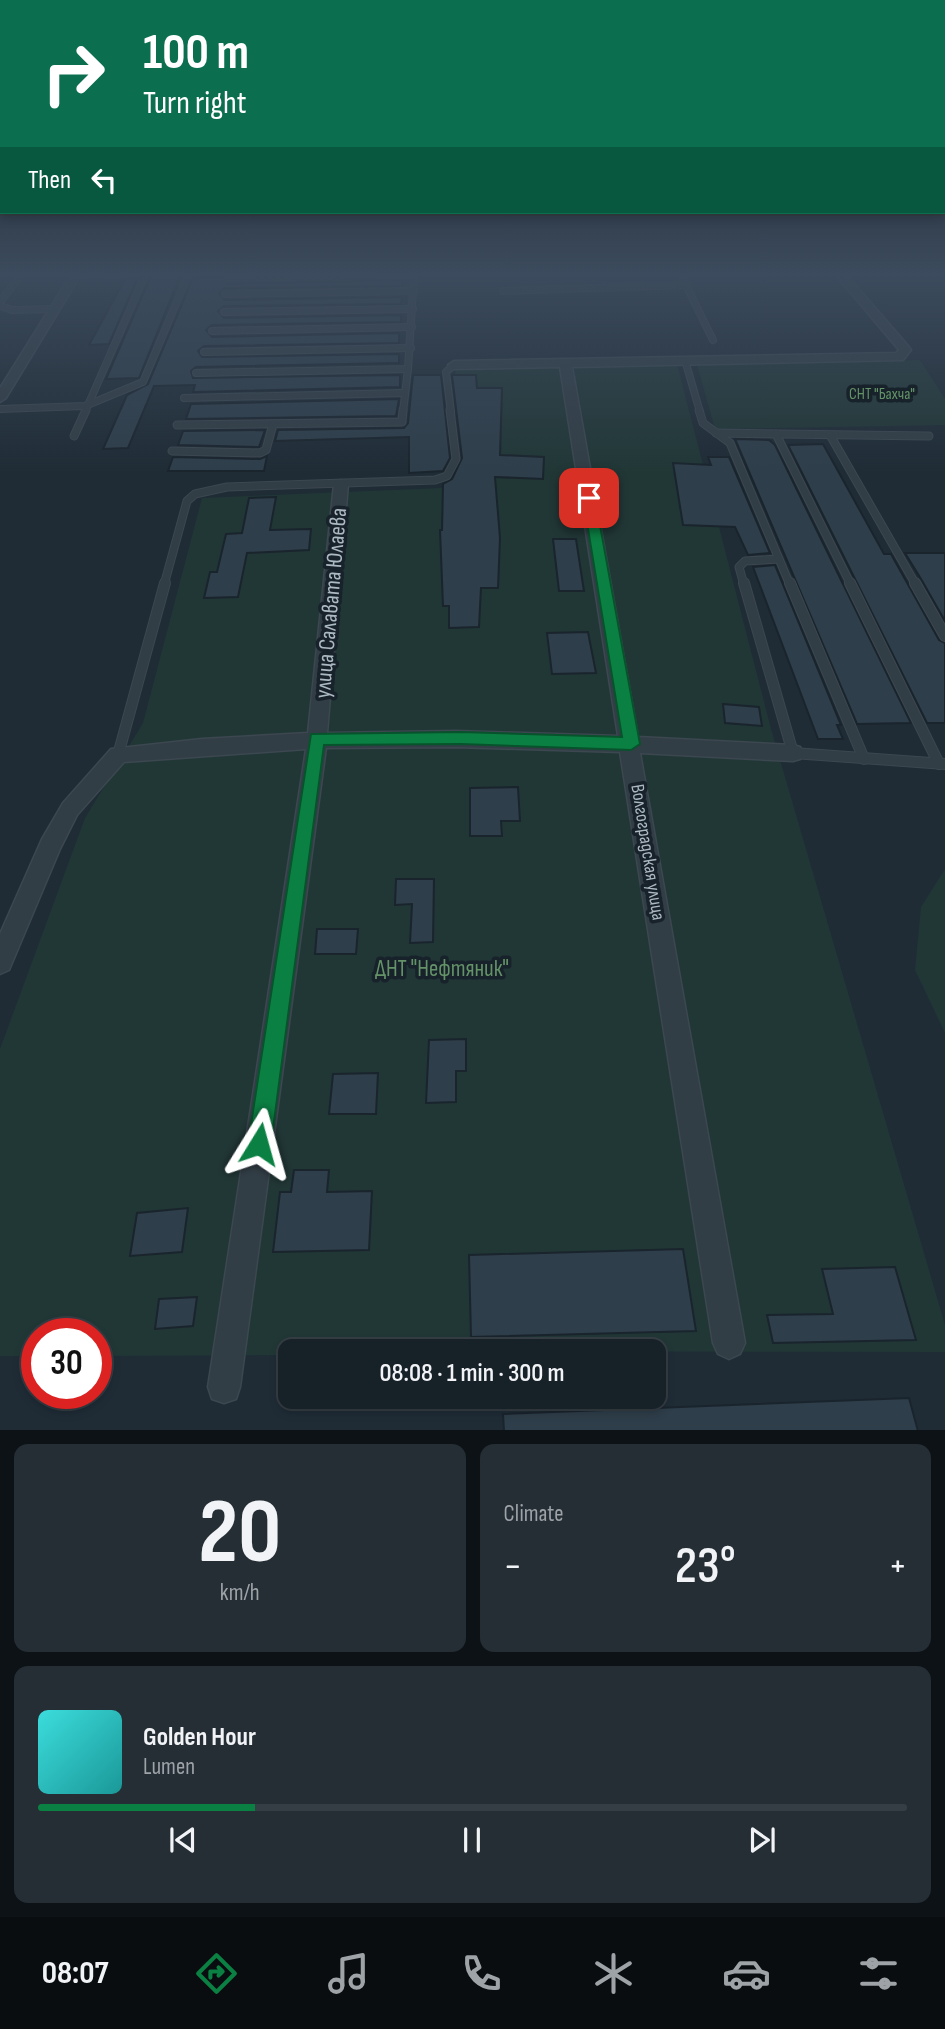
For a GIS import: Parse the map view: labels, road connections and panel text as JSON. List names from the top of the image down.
{
  "streets": {
    "street": ["улица Салавата Юлаева", "Волгоградская улица"]
  },
  "parks": ["СНТ \"Бахча\"", "ДНТ \"Нефтяник\""],
  "page": {
    "turn": ["100 m", "Turn right"],
    "then": "Then",
    "limit": "30",
    "trip": "08:08 · 1 min · 300 m",
    "tile": [
      ["20", "km/h"],
      "Climate"
    ],
    "heat": ["−", "23°", "+"],
    "song": ["Golden Hour", "Lumen"],
    "tabs": "08:07"
  }
}
